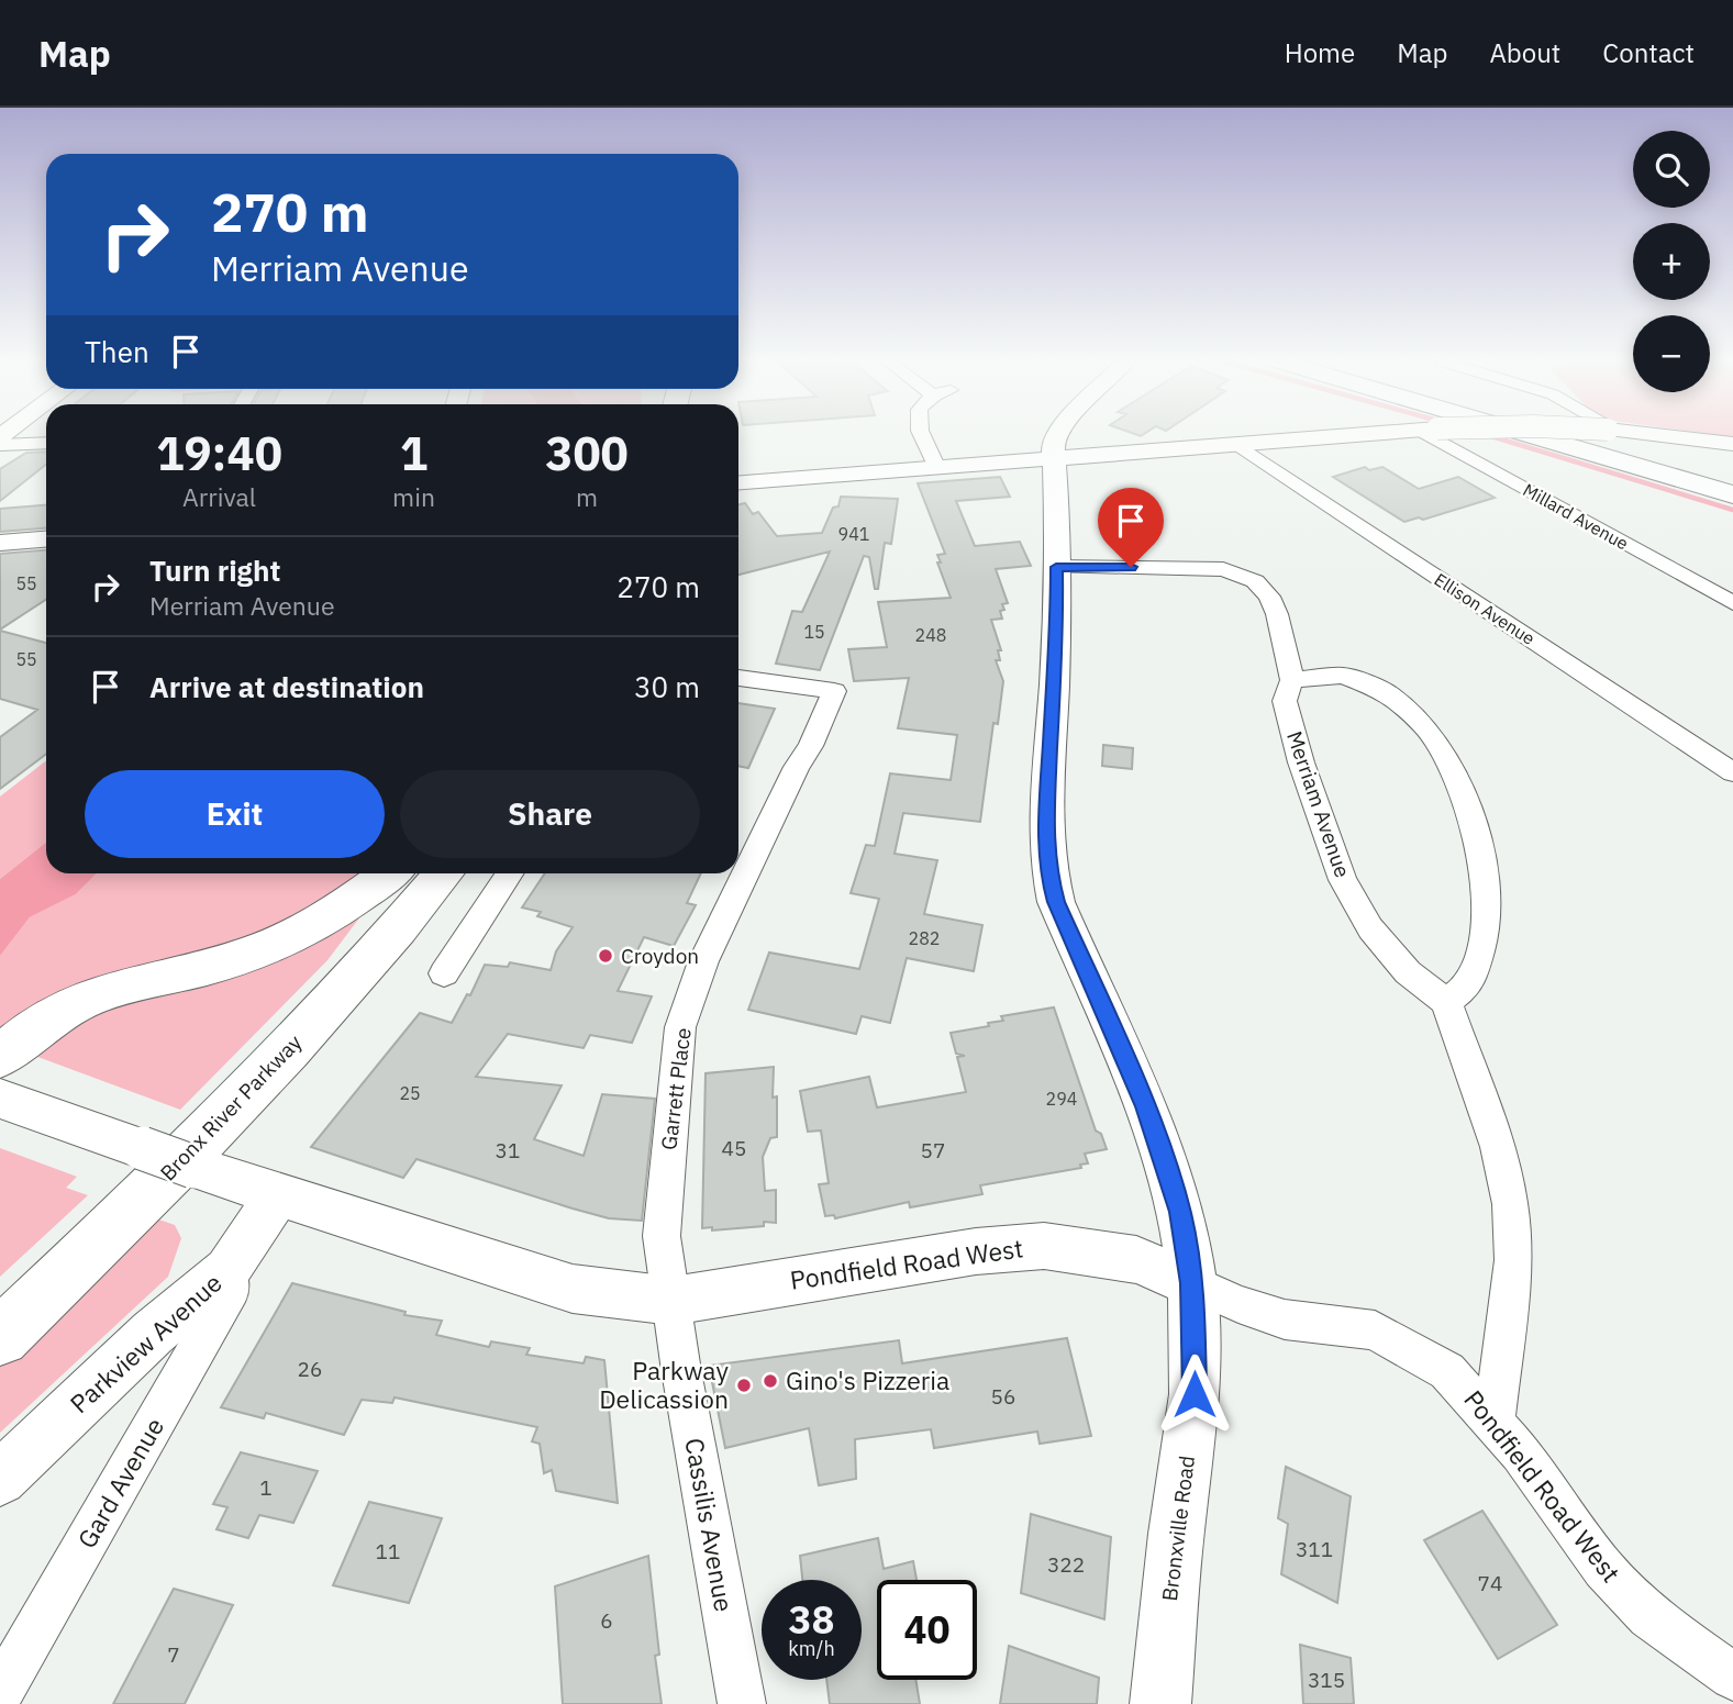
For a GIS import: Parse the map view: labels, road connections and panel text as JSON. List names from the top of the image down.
{
  "streets": {
    "highway": ["Bronx River Parkway"],
    "street": [
      "Millard Avenue",
      "Ellison Avenue",
      "Merriam Avenue",
      "Garrett Place",
      "Pondfield Road West",
      "Parkview Avenue",
      "Gard Avenue",
      "Cassilis Avenue",
      "Bronxville Road"
    ]
  },
  "crossings": [
    ["Merriam Avenue", "Pondfield Road West"],
    ["Merriam Avenue", "Bronxville Road"],
    ["Garrett Place", "Pondfield Road West"],
    ["Garrett Place", "Cassilis Avenue"],
    ["Pondfield Road West", "Parkview Avenue"],
    ["Pondfield Road West", "Cassilis Avenue"],
    ["Pondfield Road West", "Bronxville Road"],
    ["Parkview Avenue", "Gard Avenue"]
  ],
  "places": ["Croydon", "Gino's Pizzeria", "Parkway Delicassion"],
  "house_numbers": [
    "941",
    "55",
    "15",
    "248",
    "55",
    "282",
    "25",
    "294",
    "45",
    "31",
    "57",
    "26",
    "56",
    "1",
    "311",
    "11",
    "322",
    "74",
    "6",
    "7",
    "315"
  ],
  "page": {
    "header": "Map",
    "nav": [
      "Home",
      "Map",
      "About",
      "Contact"
    ],
    "map_buttons": ["+", "−"],
    "turn": ["270 m", "Merriam Avenue"],
    "then": "Then",
    "eta": [
      "19:40",
      "Arrival",
      "1",
      "min",
      "300",
      "m"
    ],
    "list": [
      {
        "name": "Turn right",
        "note": "Merriam Avenue",
        "value": "270 m"
      },
      {
        "name": "Arrive at destination",
        "value": "30 m"
      }
    ],
    "buttons": ["Exit", "Share"],
    "speed": "38 km/h",
    "limit": "40"
  }
}
